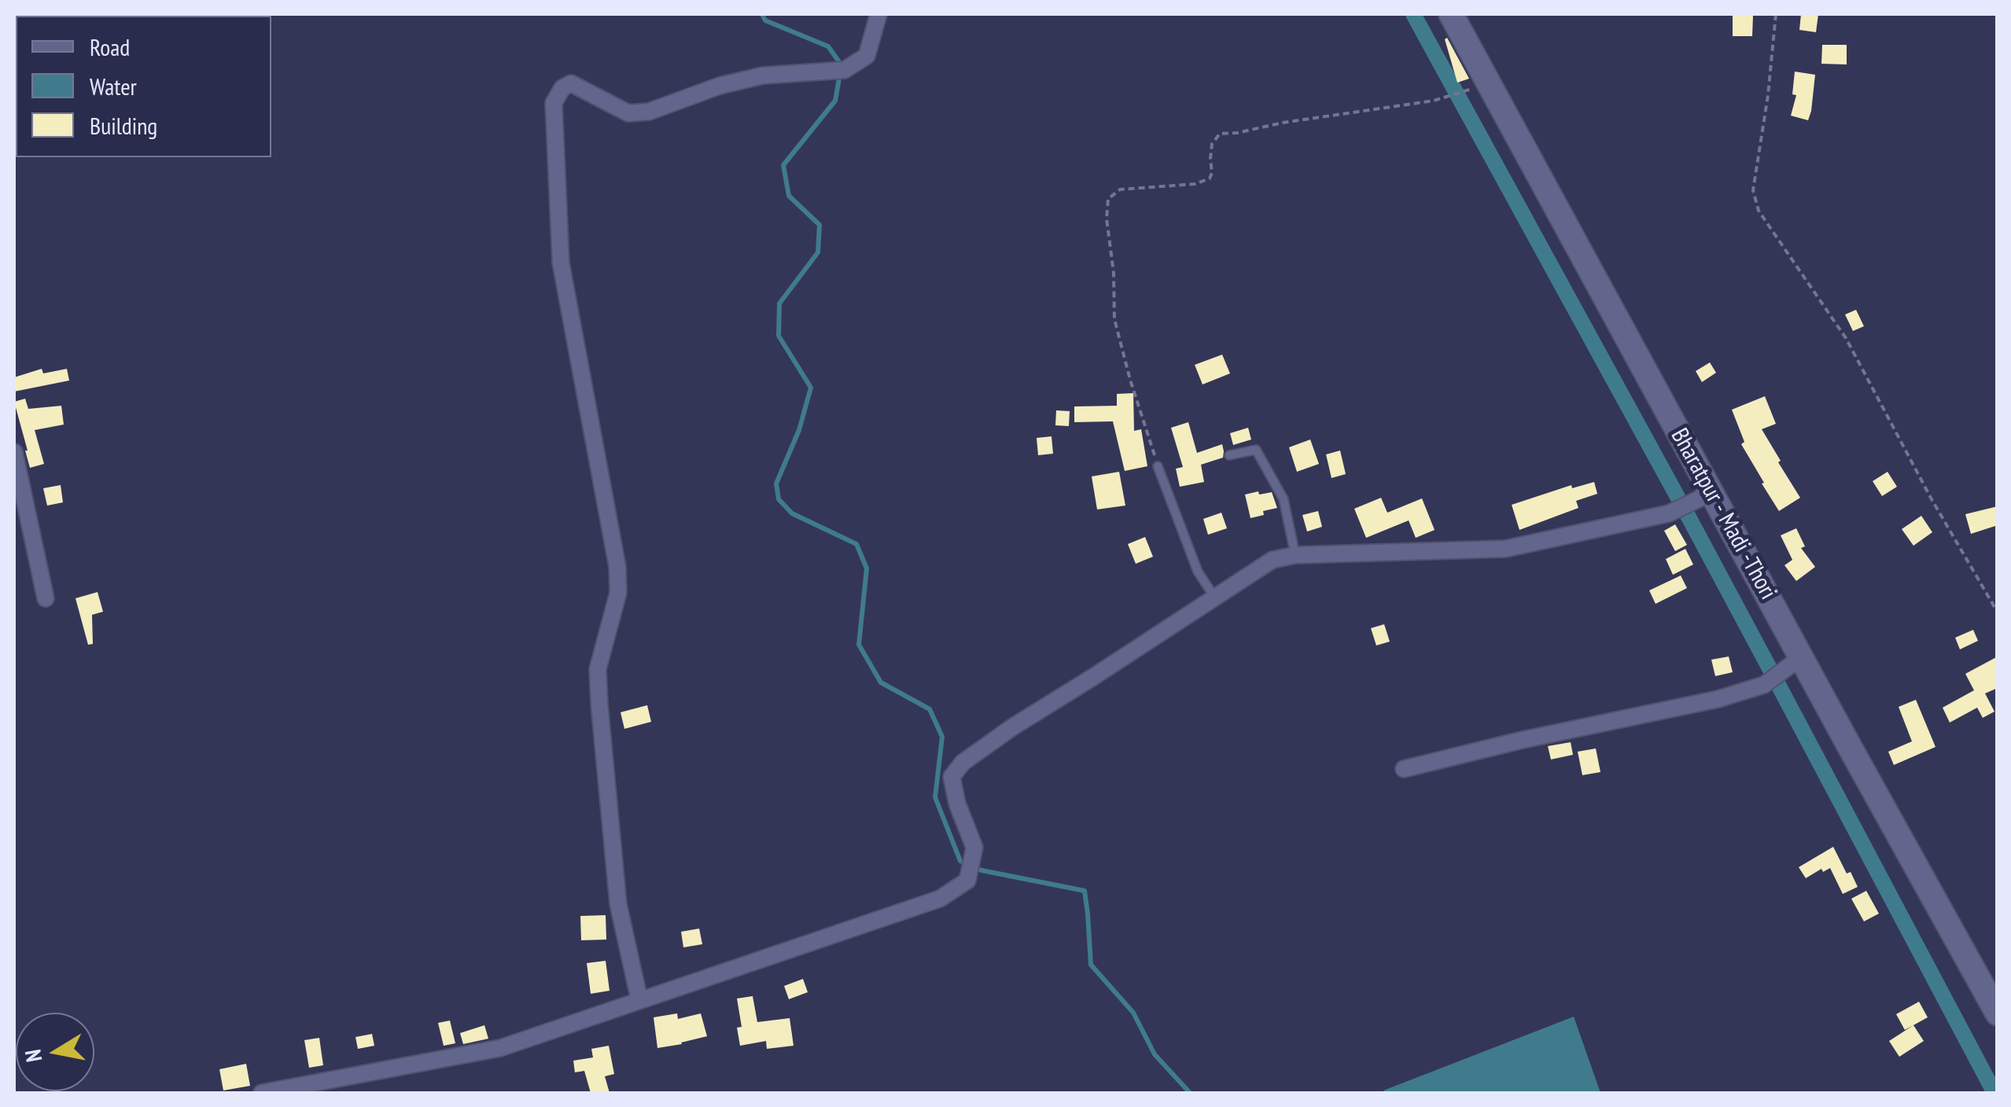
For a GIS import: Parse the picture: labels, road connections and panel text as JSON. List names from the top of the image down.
{
  "streets": {
    "main road": ["Bharatpur - Madi -Thori"]
  },
  "legend": ["Road", "Water", "Building"],
  "north": "left"
}
